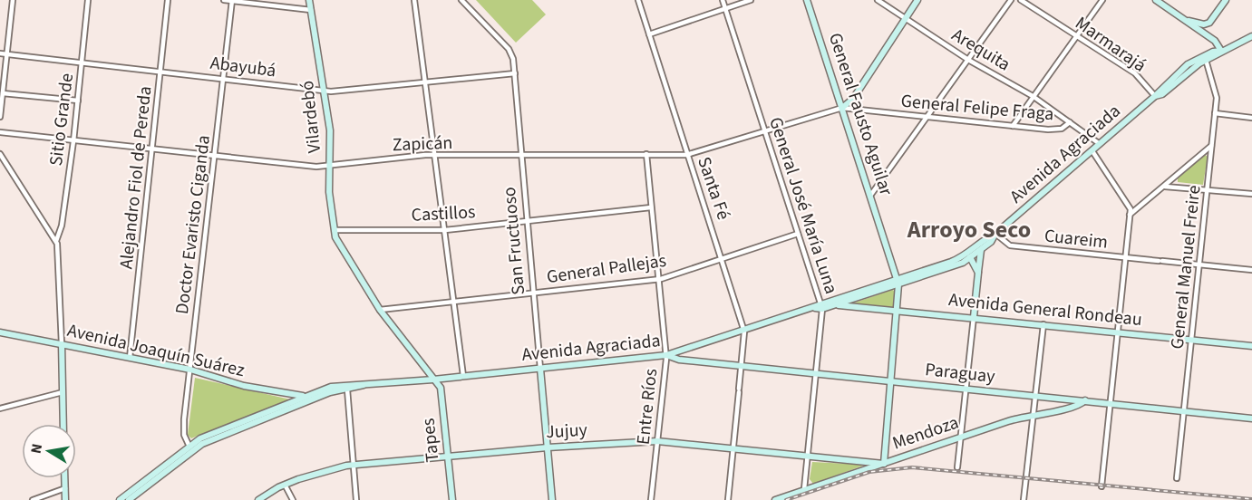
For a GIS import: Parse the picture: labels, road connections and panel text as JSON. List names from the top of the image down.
{
  "streets": {
    "street": [
      "Marmarajá",
      "Arequita",
      "Abayubá",
      "General Felipe Fraga",
      "General Fausto Aguilar",
      "Vilardebó",
      "Sitio Grande",
      "Zapicán",
      "Avenida Agraciada",
      "Alejandro Fiol de Pereda",
      "Santa Fé",
      "General José María Luna",
      "Castillos",
      "Doctor Evaristo Ciganda",
      "Cuareim",
      "San Fructuoso",
      "General Manuel Freire",
      "General Pallejas",
      "Avenida General Rondeau",
      "Avenida Joaquín Suárez",
      "Paraguay",
      "Entre Ríos",
      "Jujuy",
      "Mendoza",
      "Tapes"
    ]
  },
  "crossings": [
    ["Marmarajá", "Avenida Agraciada"],
    ["Arequita", "General Felipe Fraga"],
    ["Abayubá", "Vilardebó"],
    ["Abayubá", "Sitio Grande"],
    ["Abayubá", "Alejandro Fiol de Pereda"],
    ["Abayubá", "Doctor Evaristo Ciganda"],
    ["Abayubá", "San Fructuoso"],
    ["General Felipe Fraga", "General Fausto Aguilar"],
    ["General Felipe Fraga", "Zapicán"],
    ["General Felipe Fraga", "Avenida Agraciada"],
    ["General Fausto Aguilar", "Zapicán"],
    ["General Fausto Aguilar", "Avenida Agraciada"],
    ["General Fausto Aguilar", "Avenida General Rondeau"],
    ["General Fausto Aguilar", "Paraguay"],
    ["General Fausto Aguilar", "Jujuy"],
    ["General Fausto Aguilar", "Mendoza"],
    ["Vilardebó", "Zapicán"],
    ["Vilardebó", "Castillos"],
    ["Vilardebó", "General Pallejas"],
    ["Vilardebó", "Tapes"],
    ["Sitio Grande", "Zapicán"],
    ["Zapicán", "Alejandro Fiol de Pereda"],
    ["Zapicán", "Santa Fé"],
    ["Zapicán", "General José María Luna"],
    ["Zapicán", "Doctor Evaristo Ciganda"],
    ["Zapicán", "San Fructuoso"],
    ["Zapicán", "Entre Ríos"],
    ["Avenida Agraciada", "Santa Fé"],
    ["Avenida Agraciada", "General José María Luna"],
    ["Avenida Agraciada", "Doctor Evaristo Ciganda"],
    ["Avenida Agraciada", "Cuareim"],
    ["Avenida Agraciada", "San Fructuoso"],
    ["Avenida Agraciada", "General Manuel Freire"],
    ["Avenida Agraciada", "Avenida General Rondeau"],
    ["Avenida Agraciada", "Avenida Joaquín Suárez"],
    ["Avenida Agraciada", "Paraguay"],
    ["Avenida Agraciada", "Entre Ríos"],
    ["Avenida Agraciada", "Tapes"],
    ["Alejandro Fiol de Pereda", "Avenida Joaquín Suárez"],
    ["Santa Fé", "General Pallejas"],
    ["Santa Fé", "Paraguay"],
    ["Santa Fé", "Jujuy"],
    ["General José María Luna", "General Pallejas"],
    ["General José María Luna", "Paraguay"],
    ["General José María Luna", "Jujuy"],
    ["General José María Luna", "Mendoza"],
    ["Castillos", "San Fructuoso"],
    ["Castillos", "Entre Ríos"],
    ["Doctor Evaristo Ciganda", "Avenida Joaquín Suárez"],
    ["Cuareim", "General Manuel Freire"],
    ["San Fructuoso", "General Pallejas"],
    ["San Fructuoso", "Jujuy"],
    ["General Manuel Freire", "Avenida General Rondeau"],
    ["General Manuel Freire", "Paraguay"],
    ["General Pallejas", "Entre Ríos"],
    ["General Pallejas", "Tapes"],
    ["Paraguay", "Entre Ríos"],
    ["Paraguay", "Mendoza"],
    ["Entre Ríos", "Jujuy"],
    ["Jujuy", "Mendoza"],
    ["Jujuy", "Tapes"]
  ],
  "districts": ["Arroyo Seco"],
  "north": "left"
}
